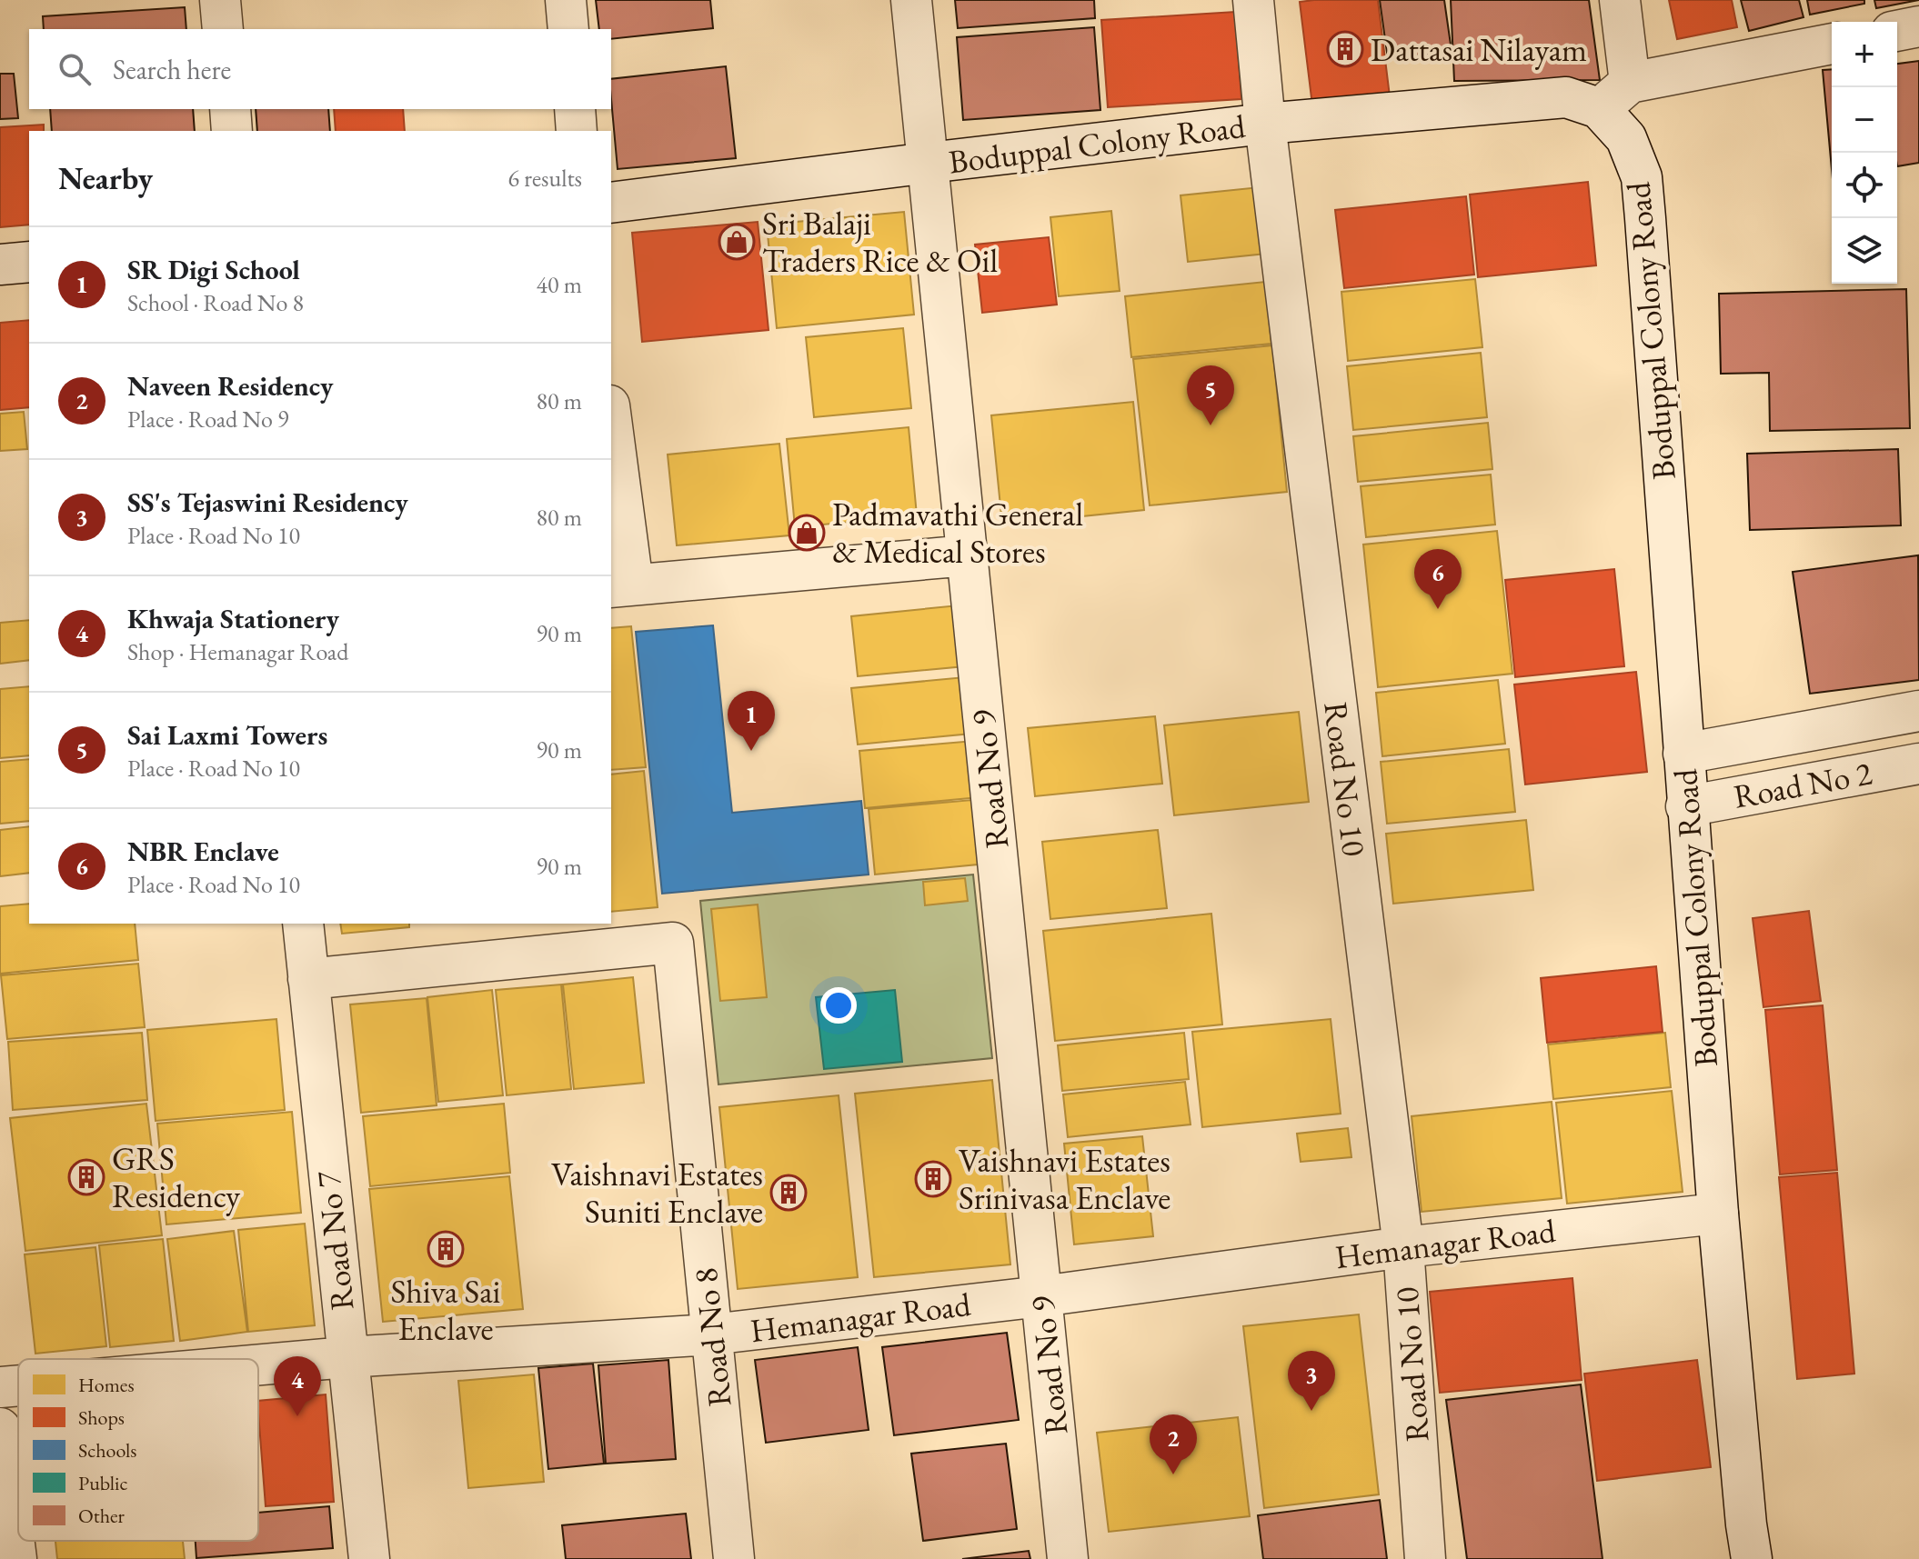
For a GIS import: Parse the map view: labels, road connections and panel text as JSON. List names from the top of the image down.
{
  "streets": {
    "street": [
      "Boduppal Colony Road",
      "Road No 9",
      "Road No 10",
      "Road No 2",
      "Road No 7",
      "Hemanagar Road",
      "Road No 8"
    ]
  },
  "crossings": [
    ["Boduppal Colony Road", "Road No 9"],
    ["Boduppal Colony Road", "Road No 10"],
    ["Boduppal Colony Road", "Road No 2"],
    ["Boduppal Colony Road", "Hemanagar Road"],
    ["Road No 9", "Hemanagar Road"],
    ["Road No 10", "Hemanagar Road"],
    ["Road No 7", "Hemanagar Road"],
    ["Road No 7", "Road No 8"],
    ["Hemanagar Road", "Road No 8"]
  ],
  "places": {
    "building": [
      "Dattasai Nilayam",
      "GRS Residency",
      "Vaishnavi Estates Srinivasa Enclave",
      "Vaishnavi Estates Suniti Enclave",
      "Shiva Sai Enclave"
    ],
    "shop": ["Sri Balaji Traders Rice & Oil", "Padmavathi General & Medical Stores"]
  },
  "legend": [
    "Homes",
    "Shops",
    "Schools",
    "Public",
    "Other"
  ],
  "page": {
    "map_buttons": ["+", "−"],
    "search": "Search here",
    "heading": ["Nearby", "6 results"],
    "list": [
      {
        "mark": "1",
        "name": "SR Digi School",
        "note": "School · Road No 8",
        "value": "40 m"
      },
      {
        "mark": "2",
        "name": "Naveen Residency",
        "note": "Place · Road No 9",
        "value": "80 m"
      },
      {
        "mark": "3",
        "name": "SS's Tejaswini Residency",
        "note": "Place · Road No 10",
        "value": "80 m"
      },
      {
        "mark": "4",
        "name": "Khwaja Stationery",
        "note": "Shop · Hemanagar Road",
        "value": "90 m"
      },
      {
        "mark": "5",
        "name": "Sai Laxmi Towers",
        "note": "Place · Road No 10",
        "value": "90 m"
      },
      {
        "mark": "6",
        "name": "NBR Enclave",
        "note": "Place · Road No 10",
        "value": "90 m"
      }
    ],
    "pins": [
      "5",
      "6",
      "1",
      "3",
      "4",
      "2"
    ]
  }
}
